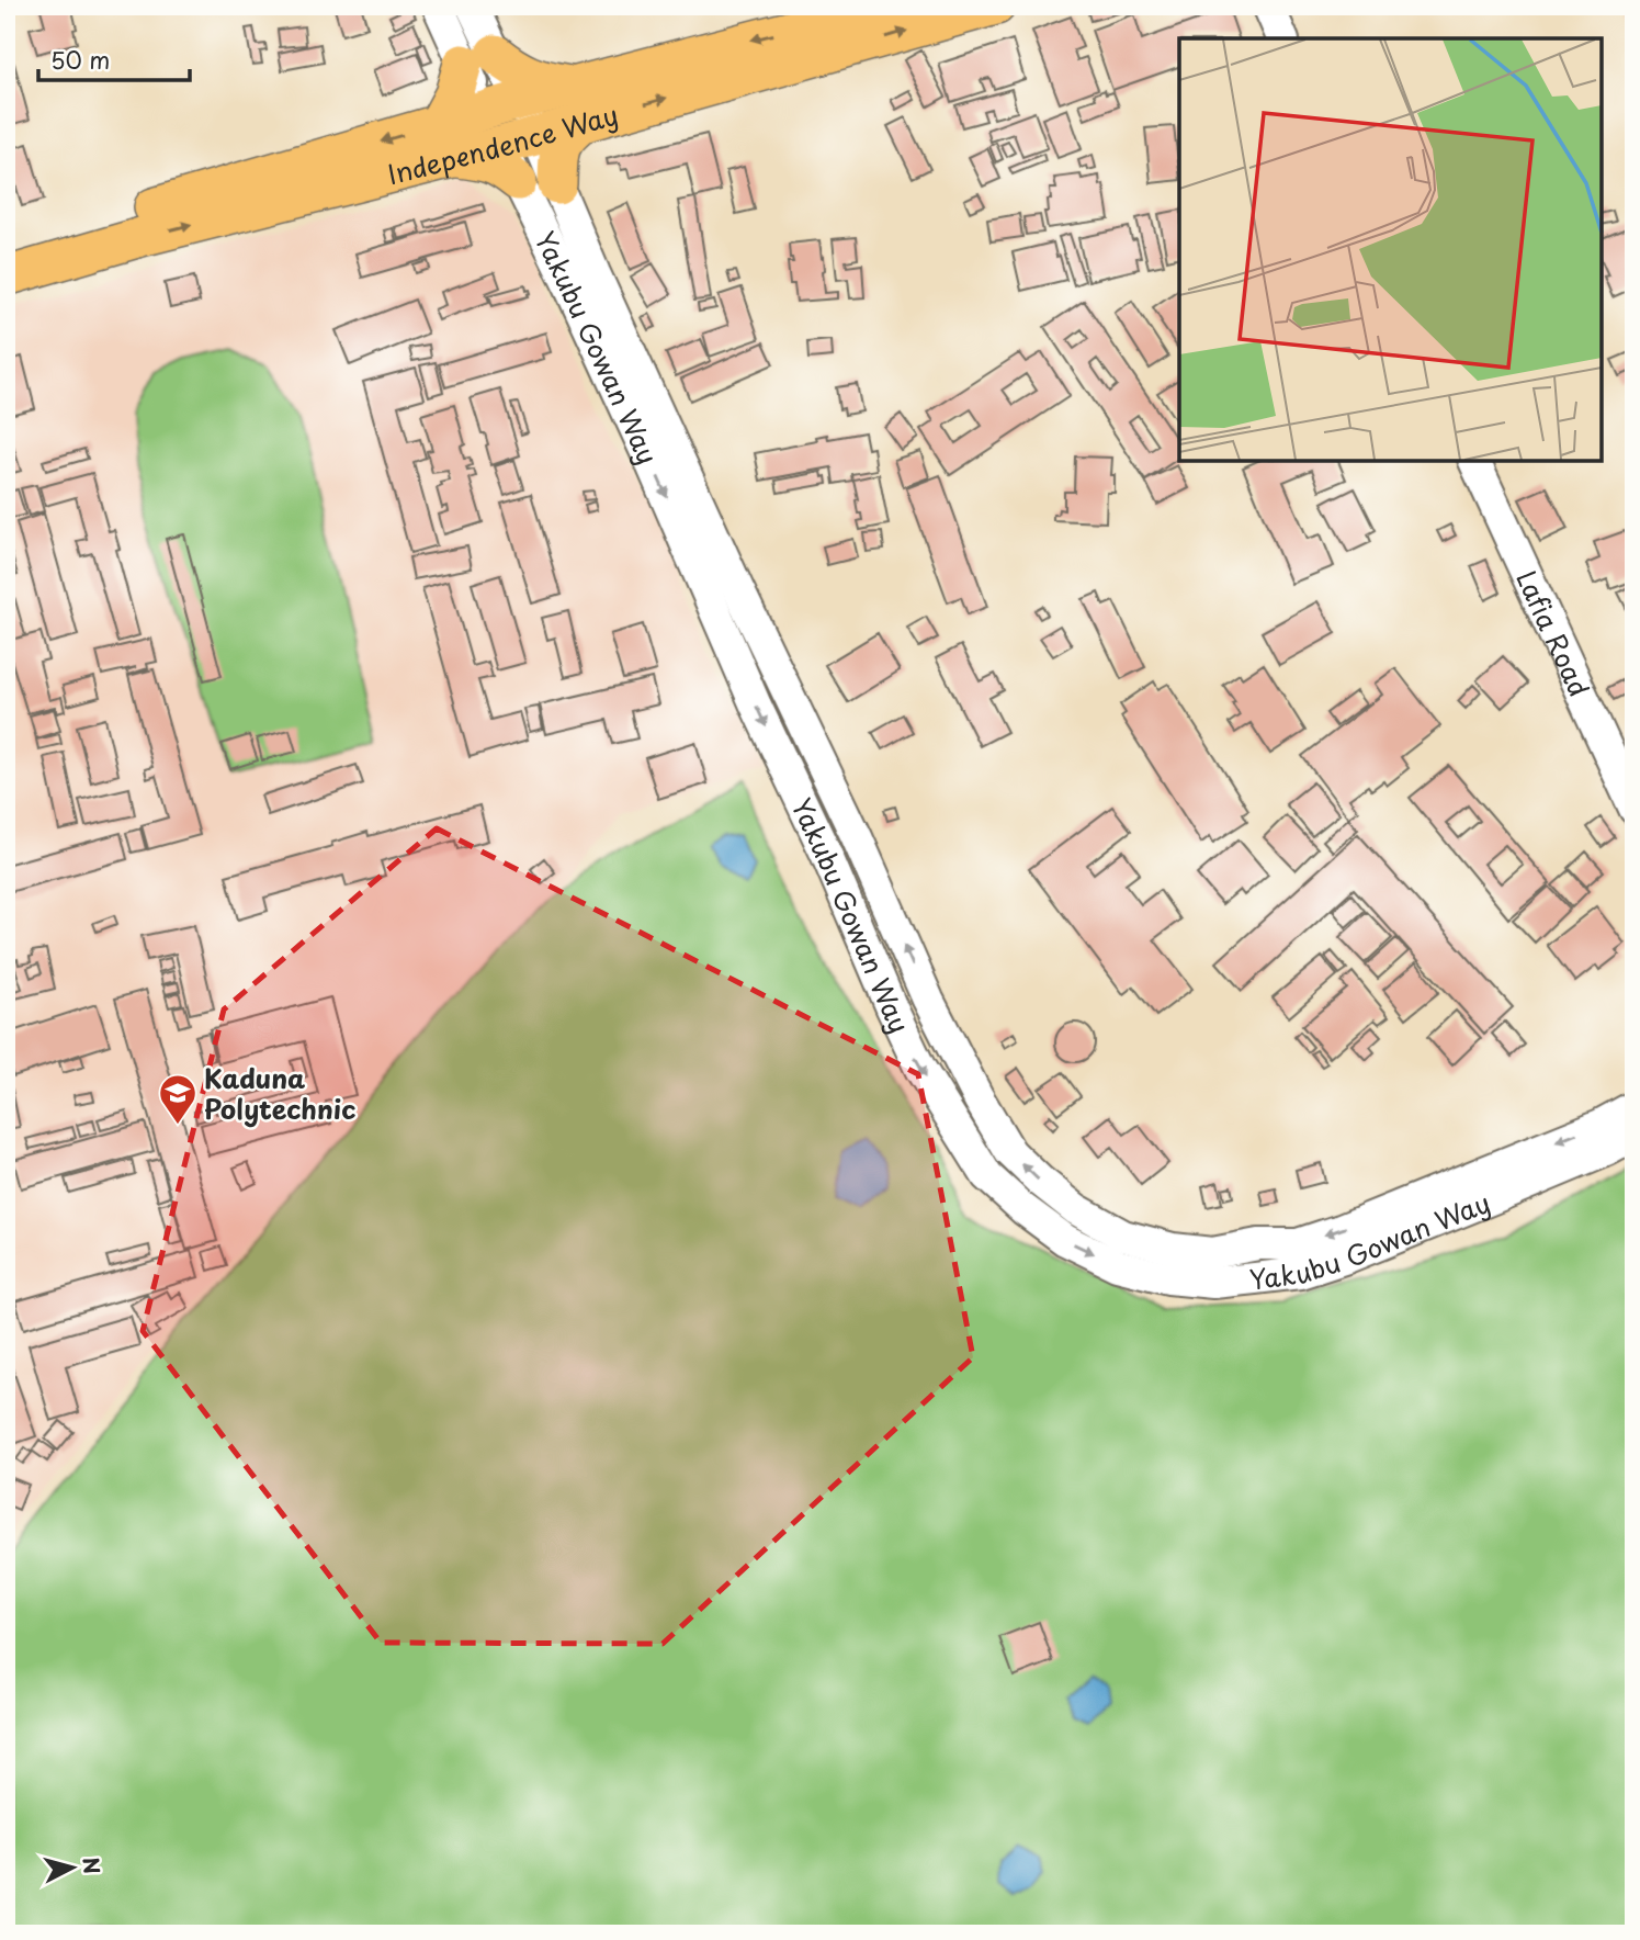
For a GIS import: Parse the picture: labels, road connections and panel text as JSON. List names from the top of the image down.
{
  "streets": {
    "main road": ["Independence Way"],
    "street": ["Yakubu Gowan Way", "Lafia Road"]
  },
  "crossings": [
    ["Independence Way", "Yakubu Gowan Way"]
  ],
  "places": {
    "school or university": ["Kaduna Polytechnic"]
  },
  "scale_bar": "50 m",
  "north": "right"
}
